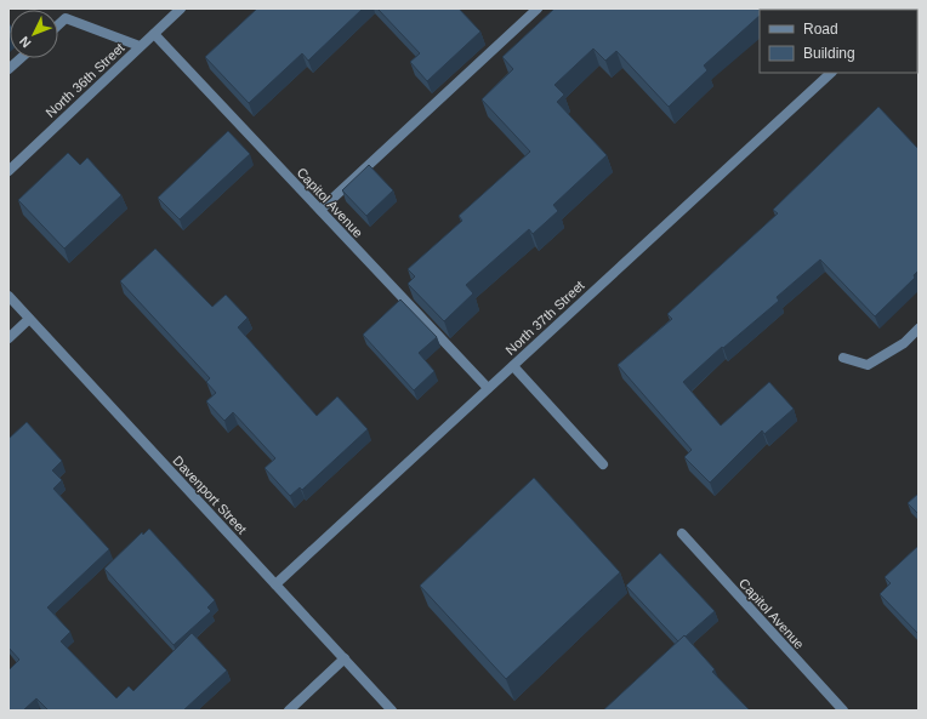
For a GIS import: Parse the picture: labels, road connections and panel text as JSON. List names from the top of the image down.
{
  "streets": {
    "street": [
      "North 36th Street",
      "Capitol Avenue",
      "North 37th Street",
      "Davenport Street"
    ]
  },
  "crossings": [
    ["North 36th Street", "Capitol Avenue"],
    ["Capitol Avenue", "North 37th Street"],
    ["North 37th Street", "Davenport Street"]
  ],
  "legend": ["Road", "Building"],
  "north": "bottom left"
}
